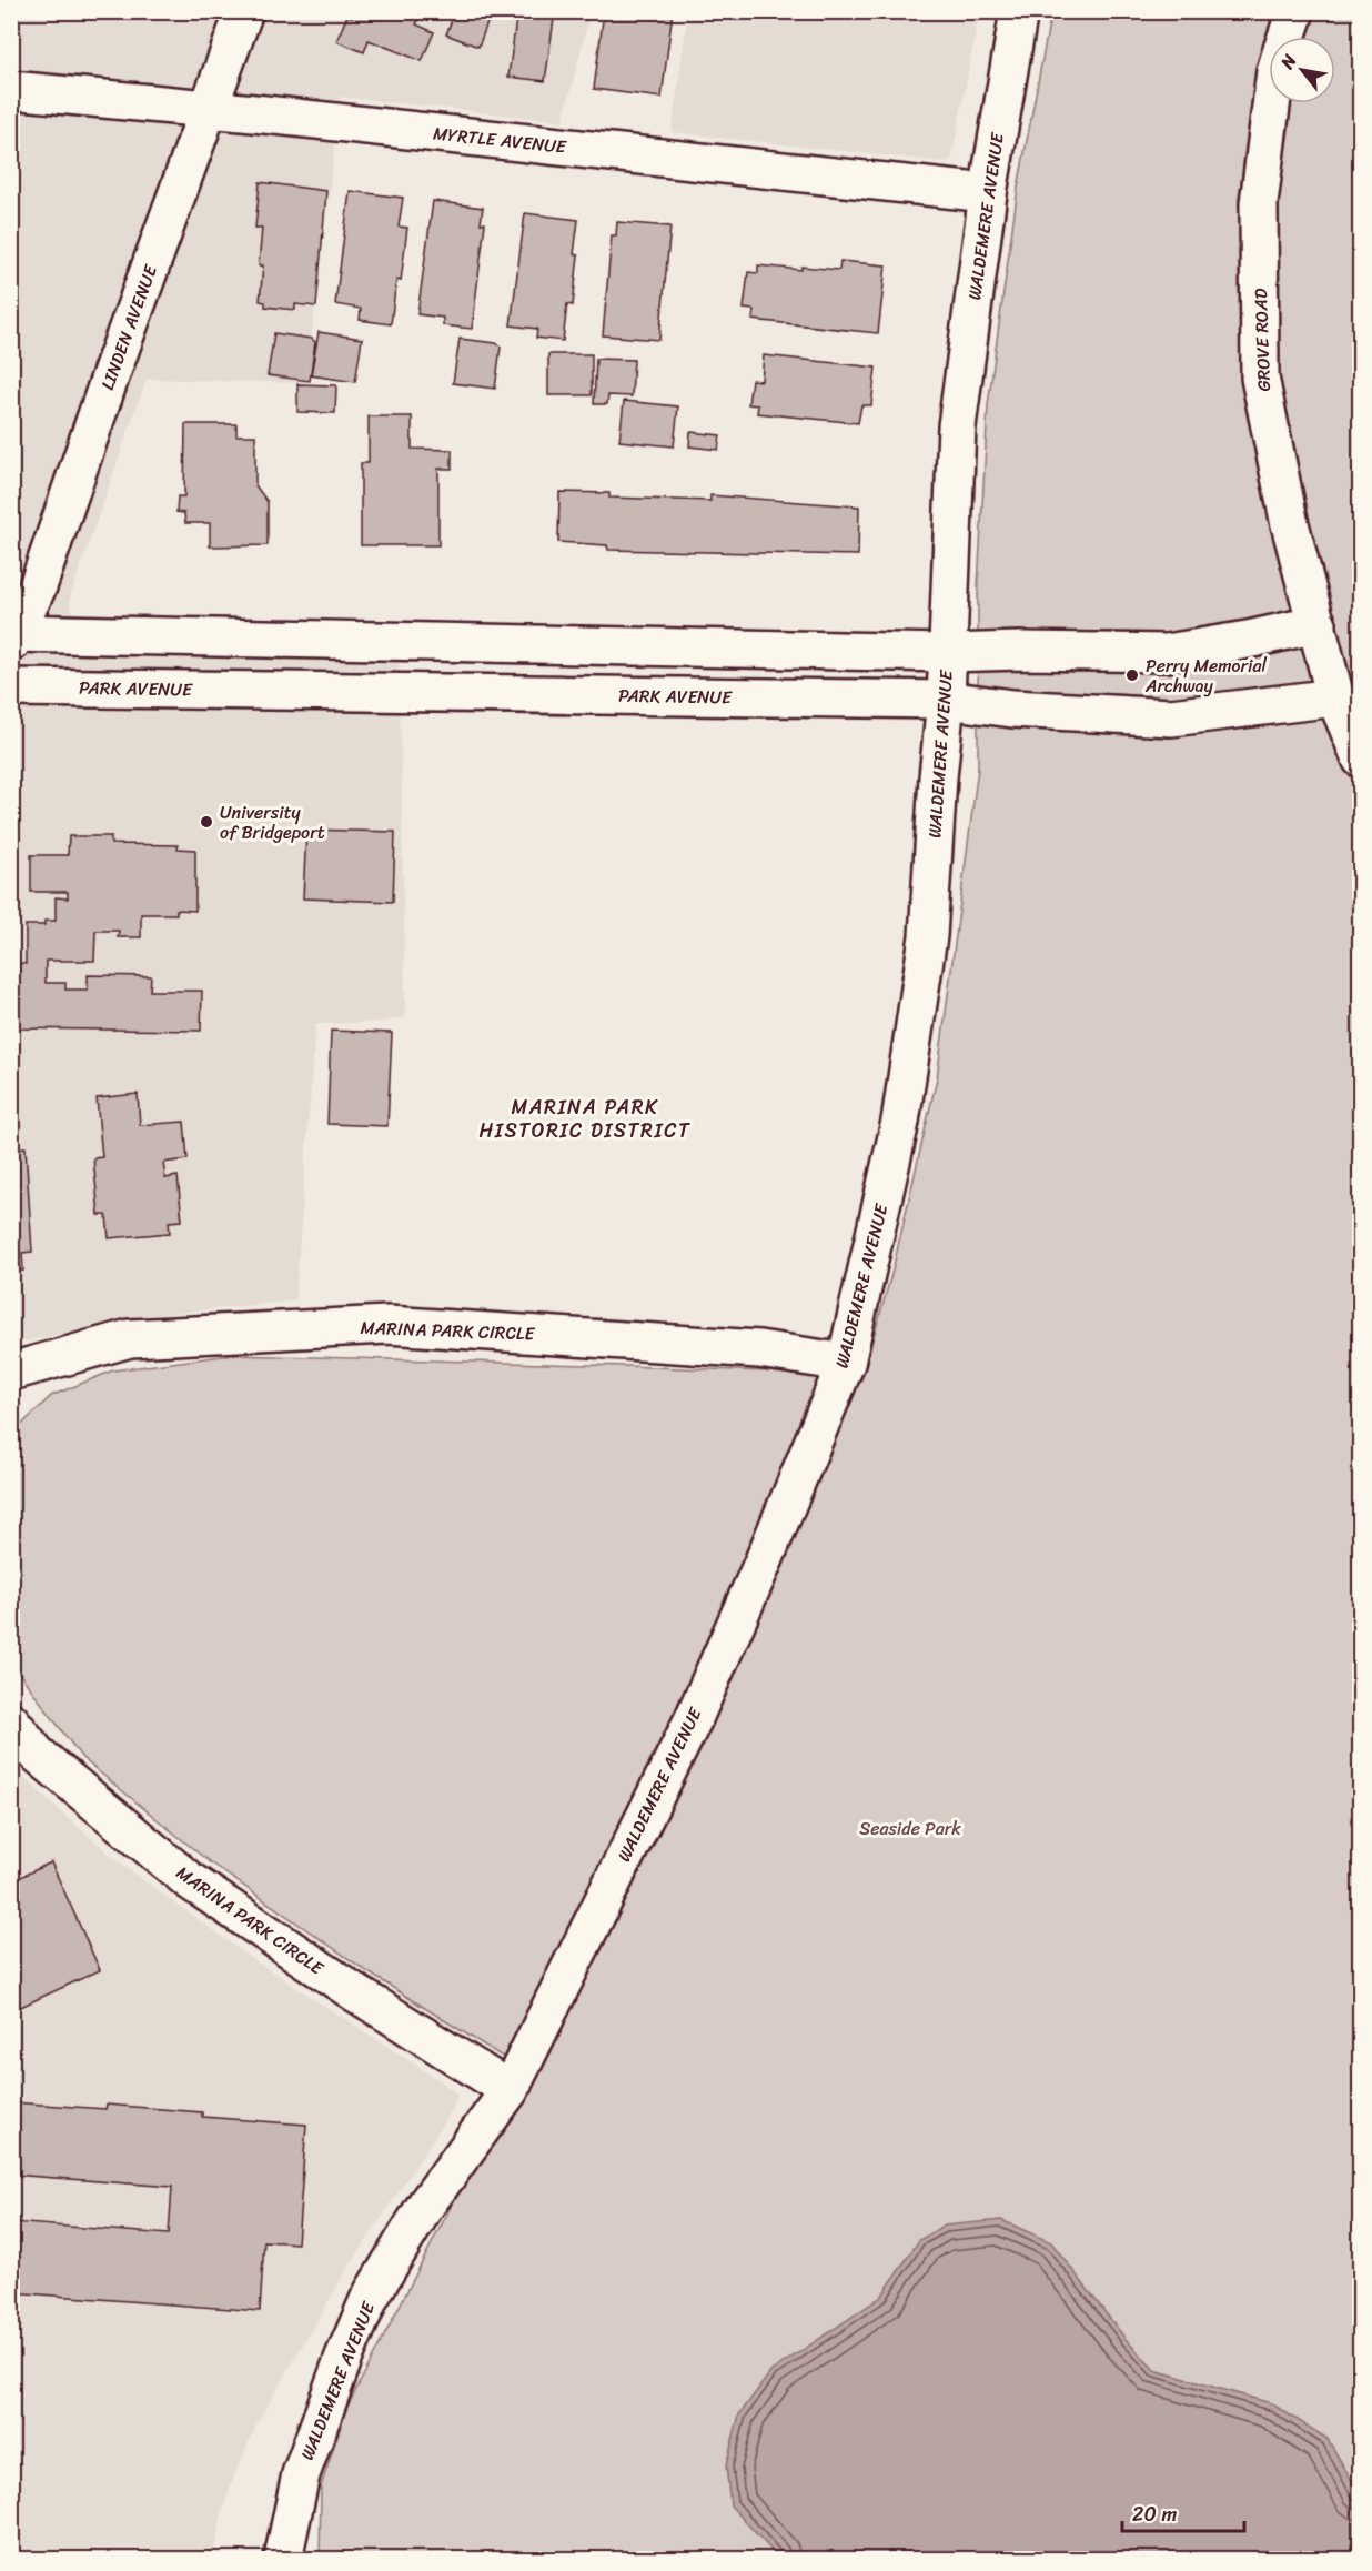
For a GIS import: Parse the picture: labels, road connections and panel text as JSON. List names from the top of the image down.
{
  "streets": {
    "street": [
      "MYRTLE AVENUE",
      "WALDEMERE AVENUE",
      "LINDEN AVENUE",
      "GROVE ROAD",
      "PARK AVENUE",
      "MARINA PARK CIRCLE"
    ]
  },
  "crossings": [
    ["MYRTLE AVENUE", "WALDEMERE AVENUE"],
    ["MYRTLE AVENUE", "LINDEN AVENUE"],
    ["WALDEMERE AVENUE", "PARK AVENUE"],
    ["WALDEMERE AVENUE", "MARINA PARK CIRCLE"],
    ["GROVE ROAD", "PARK AVENUE"]
  ],
  "districts": ["MARINA PARK HISTORIC DISTRICT"],
  "parks": ["Seaside Park"],
  "places": ["Perry Memorial Archway", "University of Bridgeport"],
  "scale_bar": "20 m",
  "north": "top left"
}
